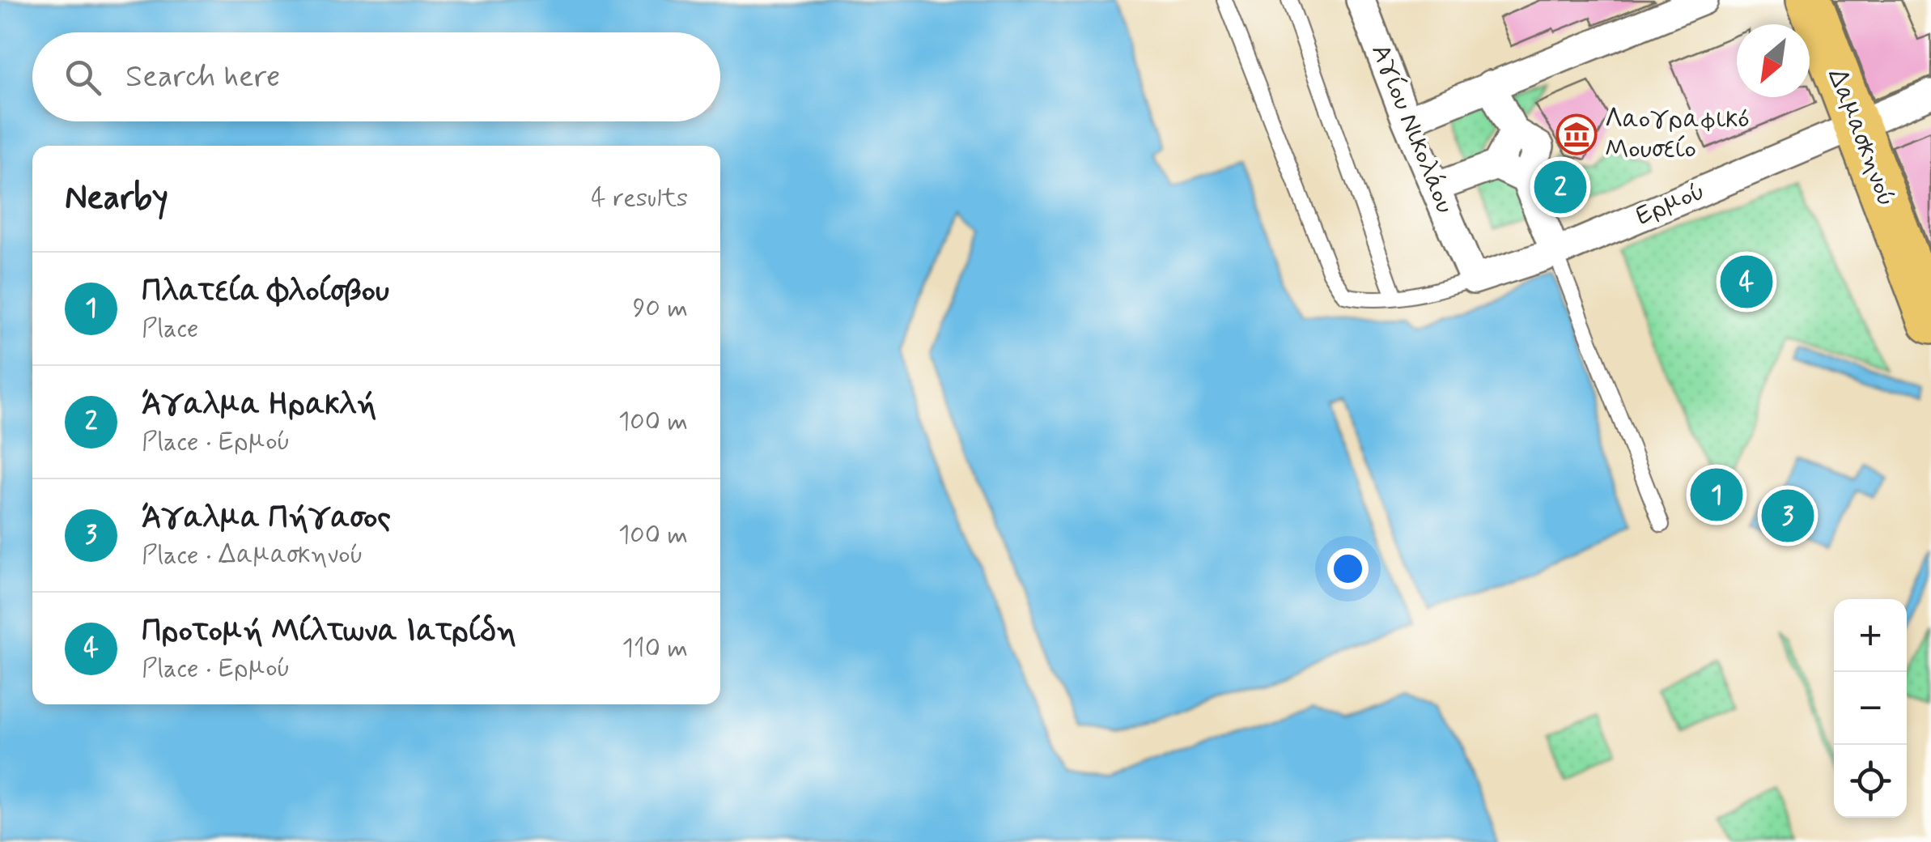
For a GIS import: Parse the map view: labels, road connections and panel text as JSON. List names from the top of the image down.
{
  "streets": {
    "main road": ["Δαμασκηνού"],
    "street": ["Αγίου Νικολάου", "Ερμού"]
  },
  "crossings": [
    ["Αγίου Νικολάου", "Ερμού"],
    ["Δαμασκηνού", "Ερμού"]
  ],
  "places": {
    "museum": ["Λαογραφικό Μουσείο"]
  },
  "north": "bottom left",
  "page": {
    "search": "Search here",
    "heading": ["Nearby", "4 results"],
    "pins": [
      "2",
      "4",
      "1",
      "3"
    ],
    "list": [
      {
        "mark": "1",
        "name": "Πλατεία Φλοίσβου",
        "note": "Place",
        "value": "90 m"
      },
      {
        "mark": "2",
        "name": "Άγαλμα Ηρακλή",
        "note": "Place · Ερμού",
        "value": "100 m"
      },
      {
        "mark": "3",
        "name": "Άγαλμα Πήγασος",
        "note": "Place · Δαμασκηνού",
        "value": "100 m"
      },
      {
        "mark": "4",
        "name": "Προτομή Μίλτωνα Ιατρίδη",
        "note": "Place · Ερμού",
        "value": "110 m"
      }
    ],
    "map_buttons": ["+", "−"]
  }
}
